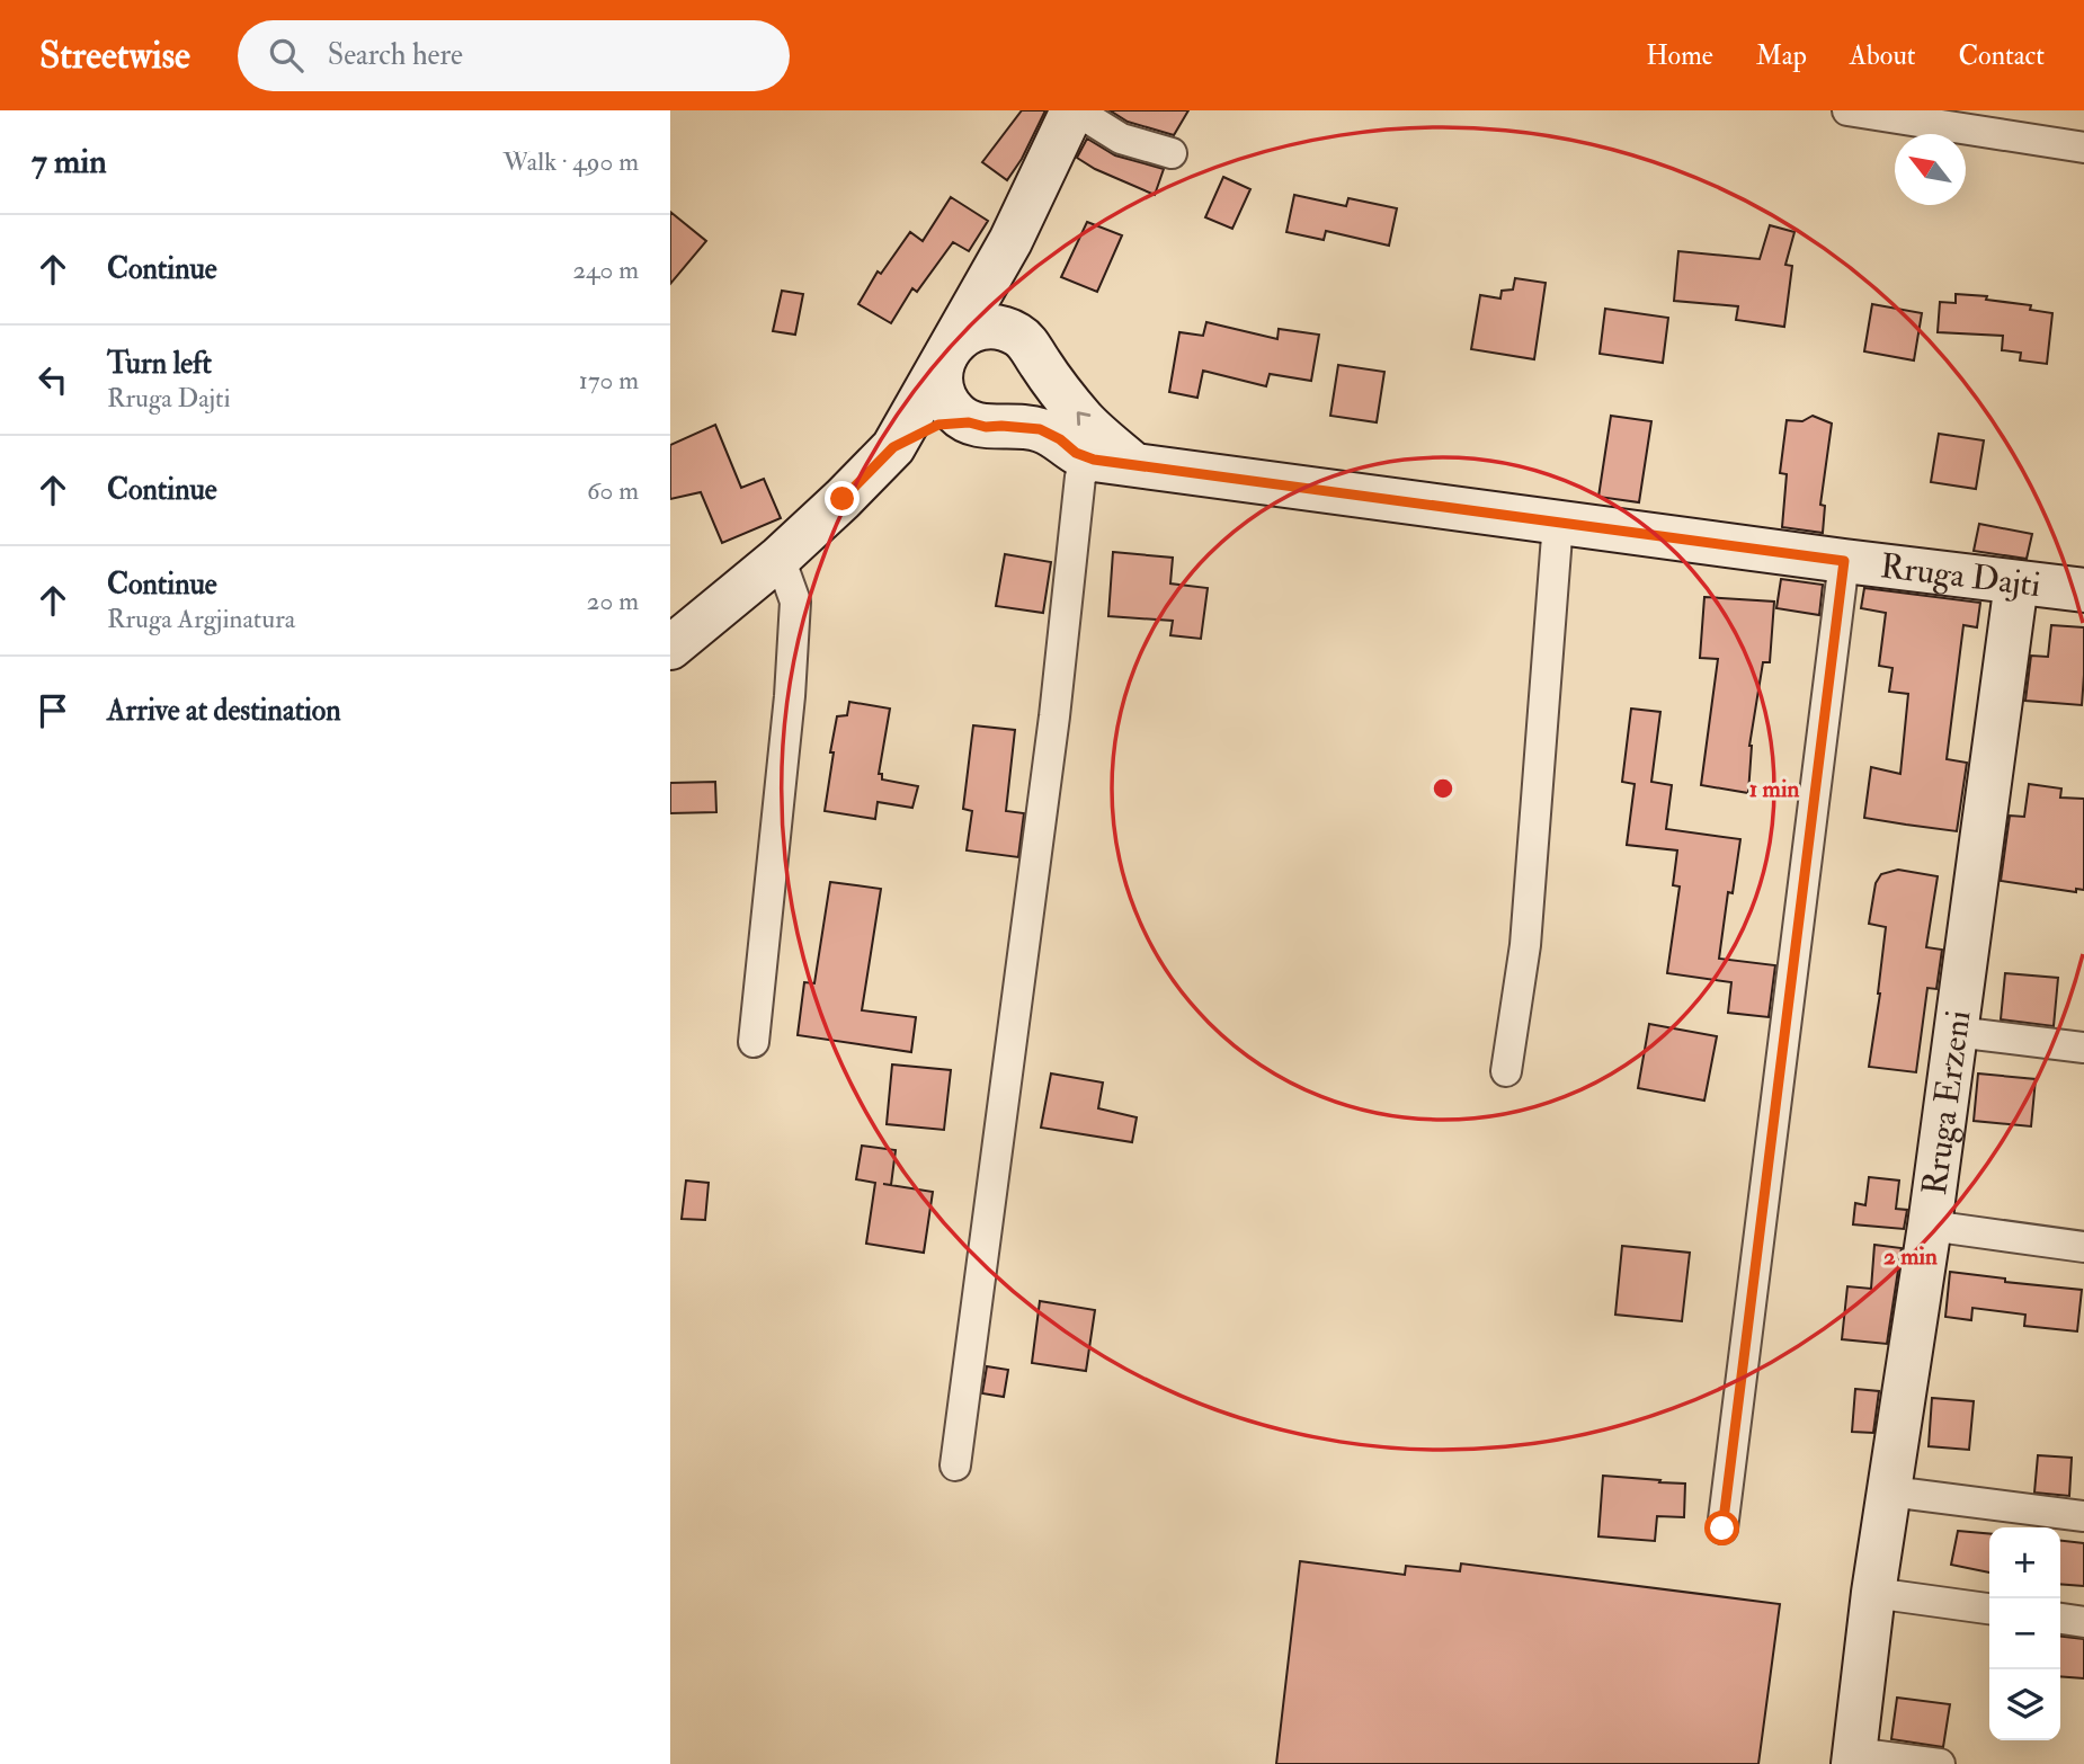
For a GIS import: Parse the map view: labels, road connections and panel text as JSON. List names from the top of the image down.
{
  "streets": {
    "street": ["Rruga Dajti", "Rruga Erzeni"]
  },
  "crossings": [
    ["Rruga Dajti", "Rruga Erzeni"]
  ],
  "north": "top left",
  "page": {
    "header": "Streetwise",
    "search": "Search here",
    "nav": [
      "Home",
      "Map",
      "About",
      "Contact"
    ],
    "heading": ["7 min", "Walk · 490 m"],
    "list": [
      ["Continue", "240 m"],
      ["Turn left", "Rruga Dajti", "170 m"],
      ["Continue", "60 m"],
      ["Continue", "Rruga Argjinatura", "20 m"],
      "Arrive at destination"
    ],
    "map_buttons": ["+", "−"]
  },
  "rings": ["1 min", "2 min"]
}
